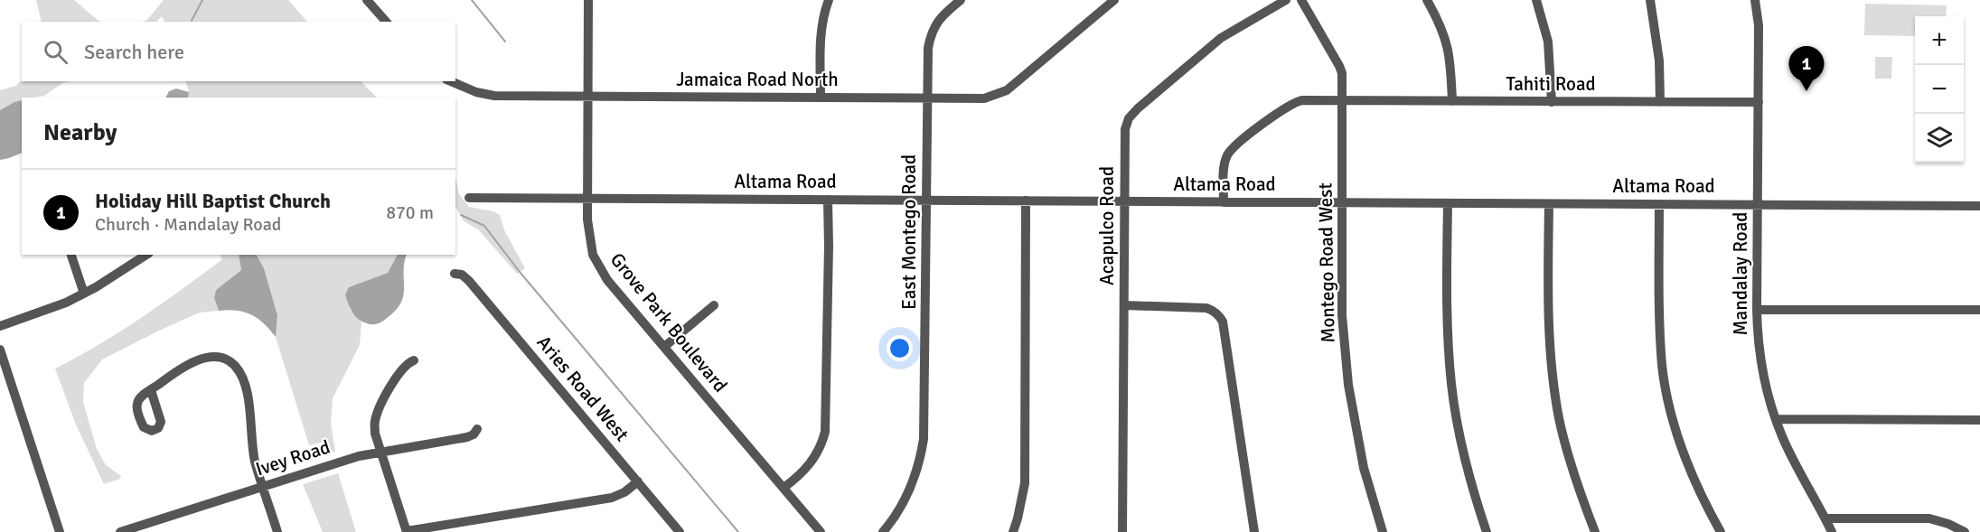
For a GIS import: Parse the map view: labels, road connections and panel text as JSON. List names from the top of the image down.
{
  "streets": {
    "street": [
      "Jamaica Road North",
      "Tahiti Road",
      "Altama Road",
      "Acapulco Road",
      "East Montego Road",
      "Montego Road West",
      "Mandalay Road",
      "Grove Park Boulevard",
      "Aries Road West",
      "Ivey Road"
    ]
  },
  "crossings": [
    ["Jamaica Road North", "East Montego Road"],
    ["Jamaica Road North", "Grove Park Boulevard"],
    ["Tahiti Road", "Altama Road"],
    ["Tahiti Road", "Montego Road West"],
    ["Tahiti Road", "Mandalay Road"],
    ["Altama Road", "Acapulco Road"],
    ["Altama Road", "East Montego Road"],
    ["Altama Road", "Montego Road West"],
    ["Altama Road", "Mandalay Road"],
    ["Altama Road", "Grove Park Boulevard"]
  ],
  "page": {
    "map_buttons": ["+", "−"],
    "search": "Search here",
    "pins": "1",
    "heading": "Nearby",
    "list": [
      {
        "mark": "1",
        "name": "Holiday Hill Baptist Church",
        "note": "Church · Mandalay Road",
        "value": "870 m"
      }
    ]
  }
}
